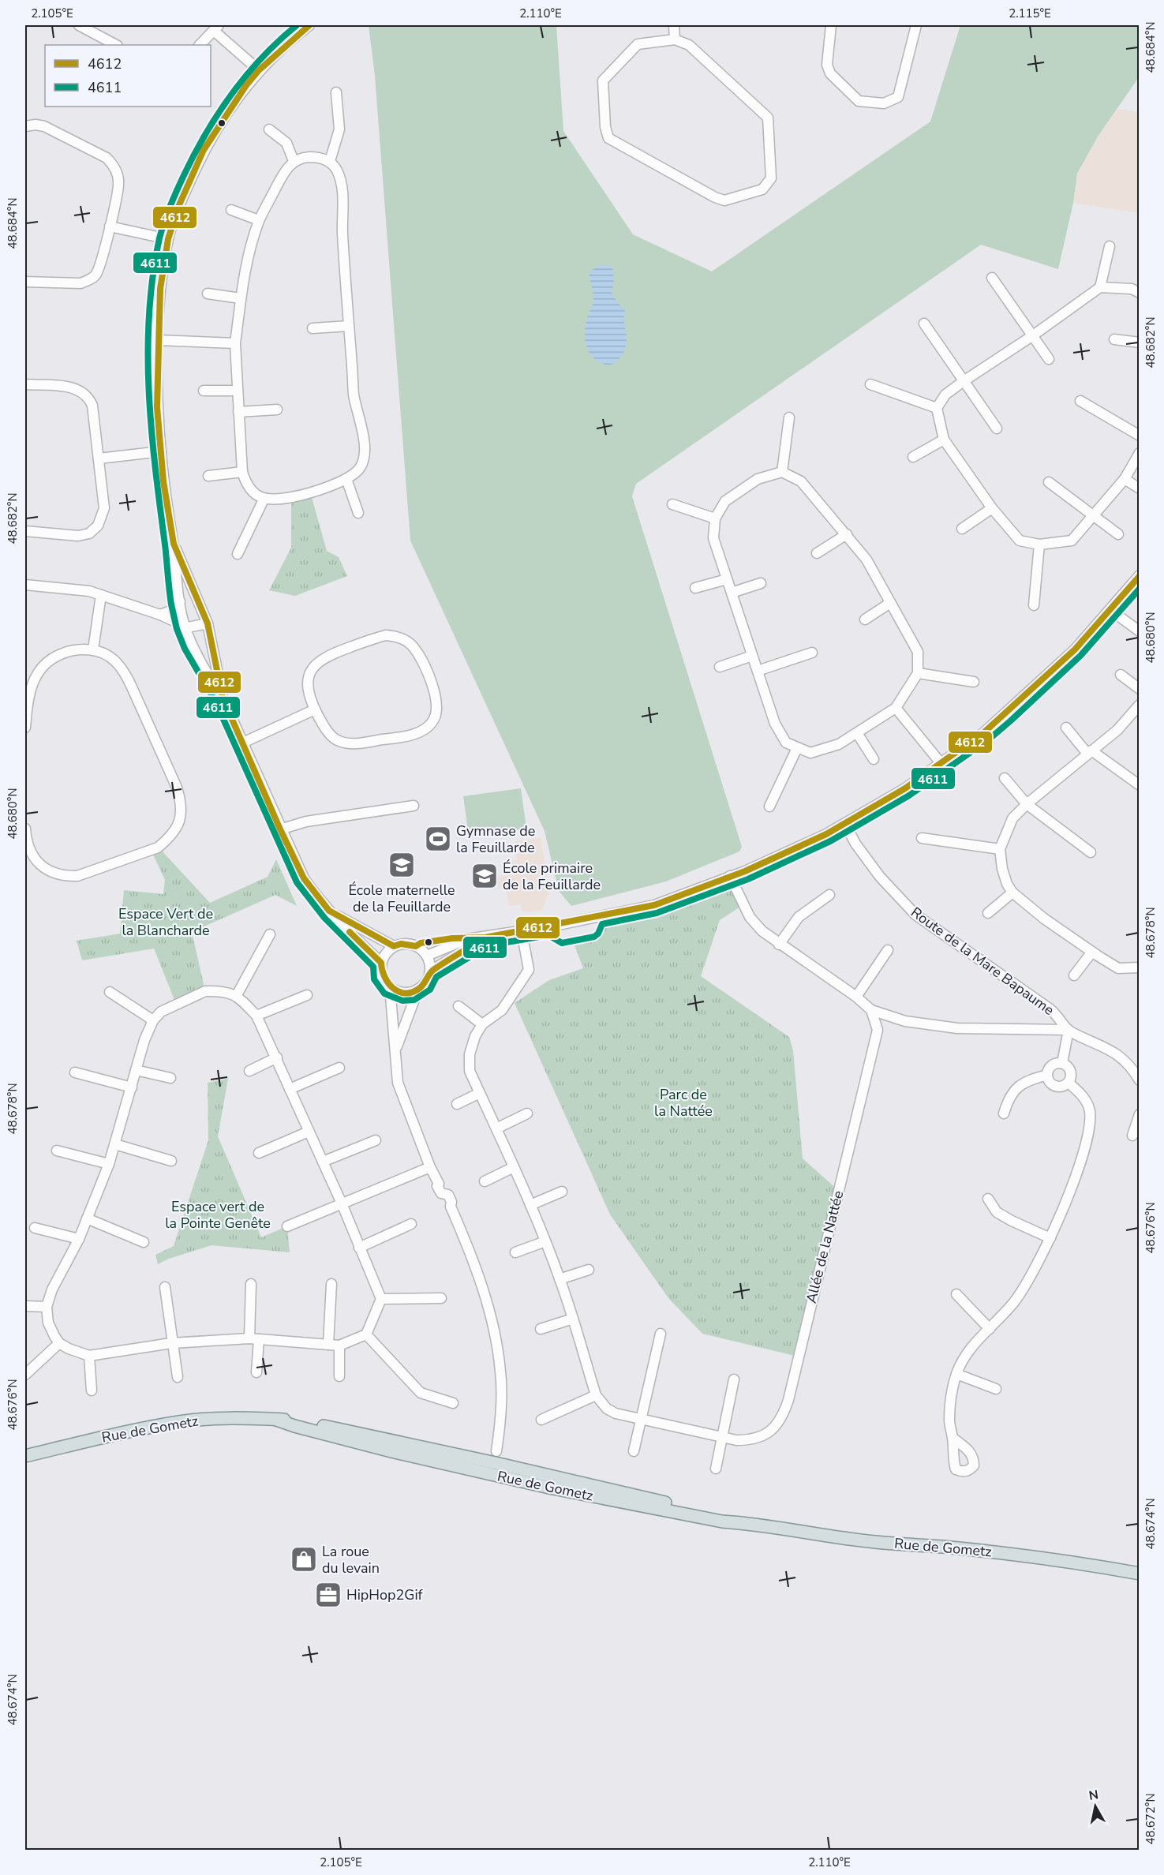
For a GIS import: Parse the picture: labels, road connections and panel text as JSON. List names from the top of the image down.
{
  "streets": {
    "main road": ["Rue de Gometz"],
    "street": ["Route de la Mare Bapaume", "Allée de la Nattée"]
  },
  "parks": ["Espace Vert de la Blancharde", "Parc de la Nattée", "Espace vert de la Pointe Genête"],
  "places": {
    "sports": ["Gymnase de la Feuillarde"],
    "school or university": ["École maternelle de la Feuillarde", "École primaire de la Feuillarde"],
    "shop": ["La roue du levain"],
    "office": ["HipHop2Gif"]
  },
  "lines": ["transit line 4612", "transit line 4611"],
  "legend": ["4612", "4611"],
  "north": "top",
  "coordinates": [
    "2.105°E",
    "2.110°E",
    "2.115°E",
    "48.684°N",
    "48.682°N",
    "48.680°N",
    "48.678°N",
    "48.676°N",
    "48.674°N",
    "48.672°N"
  ]
}
